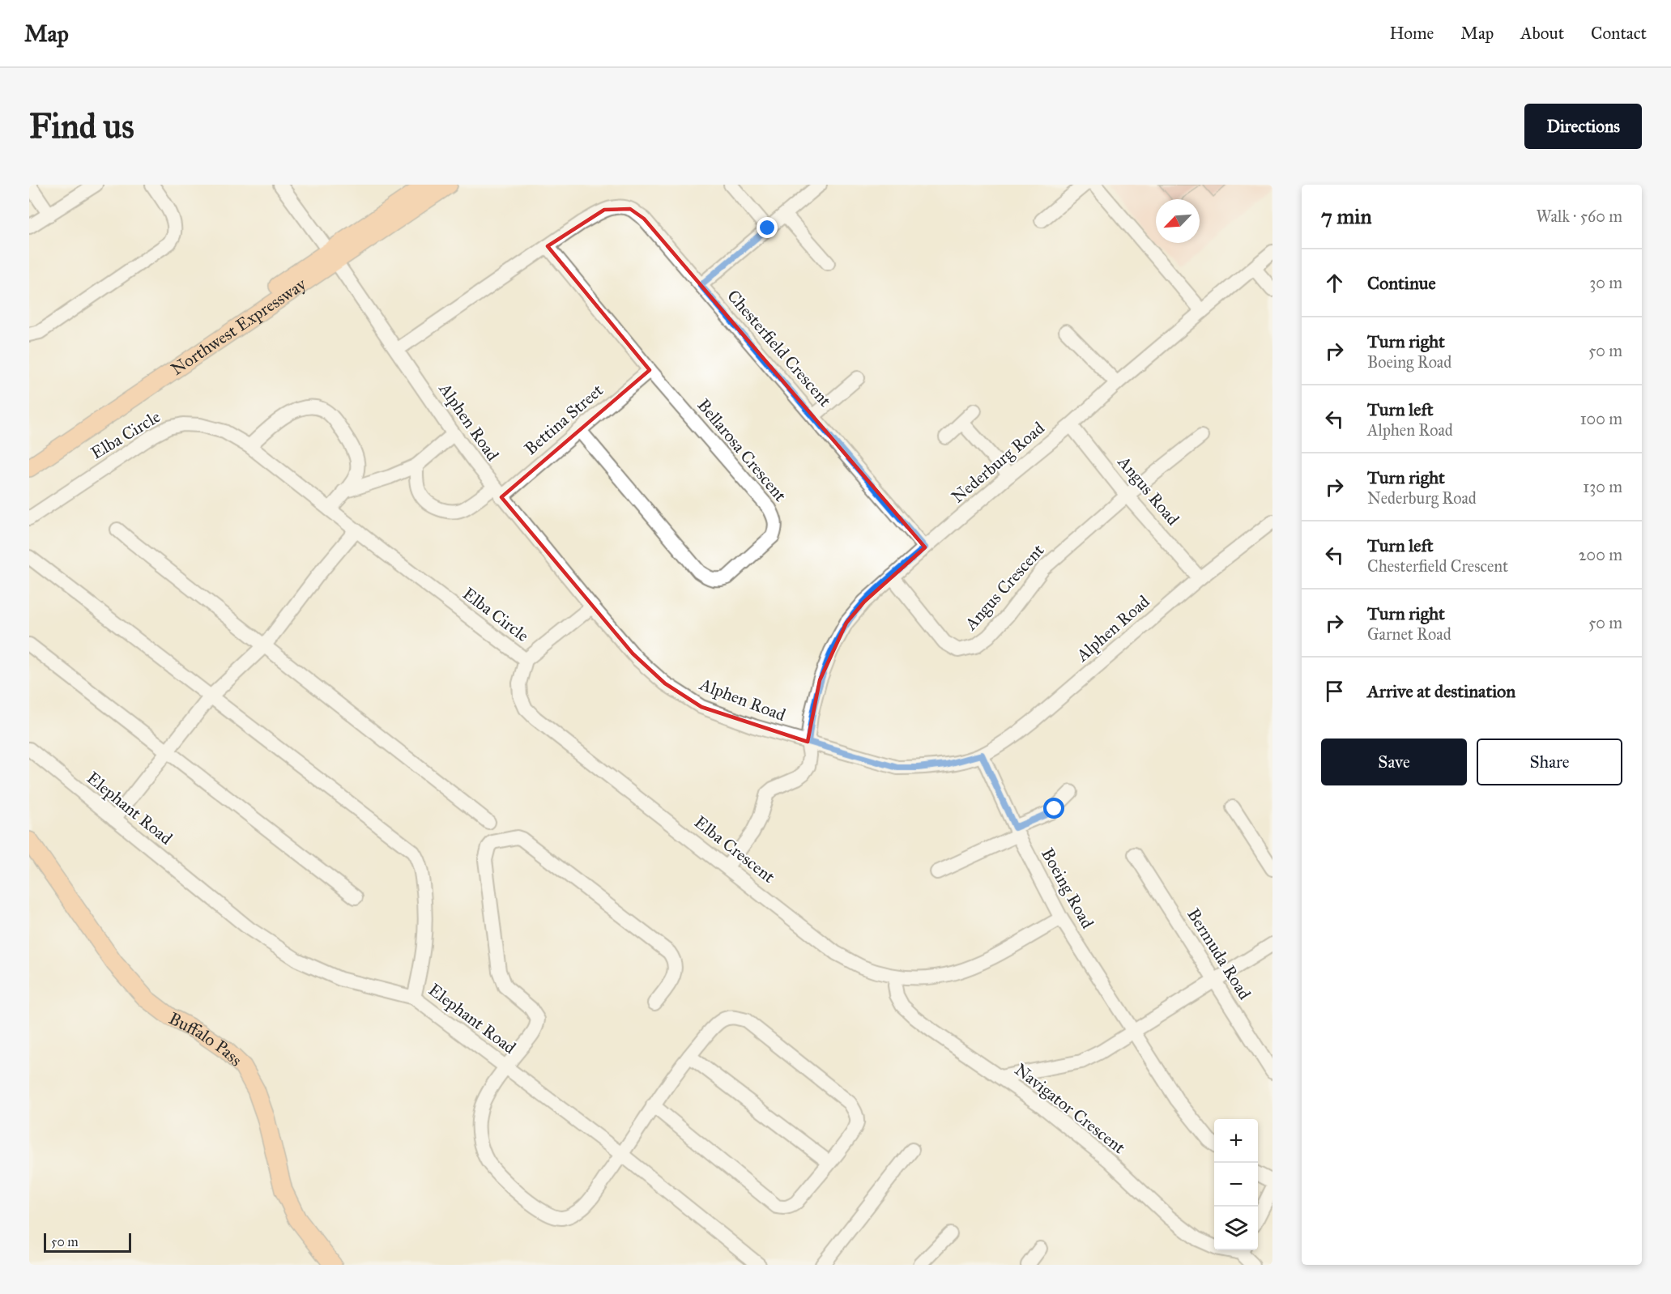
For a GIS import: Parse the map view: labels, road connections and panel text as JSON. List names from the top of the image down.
{
  "streets": {
    "main road": ["Northwest Expressway", "Buffalo Pass"],
    "street": [
      "Chesterfield Crescent",
      "Bettina Street",
      "Alphen Road",
      "Elba Circle",
      "Bellarosa Crescent",
      "Nederburg Road",
      "Angus Road",
      "Angus Crescent",
      "Elephant Road",
      "Elba Crescent",
      "Boeing Road",
      "Bermuda Road",
      "Navigator Crescent"
    ]
  },
  "crossings": [
    ["Northwest Expressway", "Alphen Road"],
    ["Chesterfield Crescent", "Alphen Road"],
    ["Chesterfield Crescent", "Bellarosa Crescent"],
    ["Chesterfield Crescent", "Nederburg Road"],
    ["Bettina Street", "Alphen Road"],
    ["Bettina Street", "Bellarosa Crescent"],
    ["Alphen Road", "Nederburg Road"],
    ["Alphen Road", "Angus Road"],
    ["Alphen Road", "Boeing Road"],
    ["Elba Circle", "Elba Crescent"],
    ["Nederburg Road", "Angus Road"],
    ["Nederburg Road", "Angus Crescent"],
    ["Nederburg Road", "Elba Crescent"],
    ["Angus Road", "Angus Crescent"],
    ["Elba Crescent", "Boeing Road"],
    ["Elba Crescent", "Navigator Crescent"]
  ],
  "scale_bar": "50 m",
  "north": "bottom left",
  "page": {
    "header": "Map",
    "nav": [
      "Home",
      "Map",
      "About",
      "Contact"
    ],
    "buttons": [
      "Directions",
      ["Save", "Share"]
    ],
    "title": "Find us",
    "heading": ["7 min", "Walk · 560 m"],
    "list": [
      ["Continue", "30 m"],
      ["Turn right", "Boeing Road", "50 m"],
      ["Turn left", "Alphen Road", "100 m"],
      ["Turn right", "Nederburg Road", "130 m"],
      ["Turn left", "Chesterfield Crescent", "200 m"],
      ["Turn right", "Garnet Road", "50 m"],
      "Arrive at destination"
    ],
    "map_buttons": ["+", "−"],
    "scale": "50 m"
  }
}
